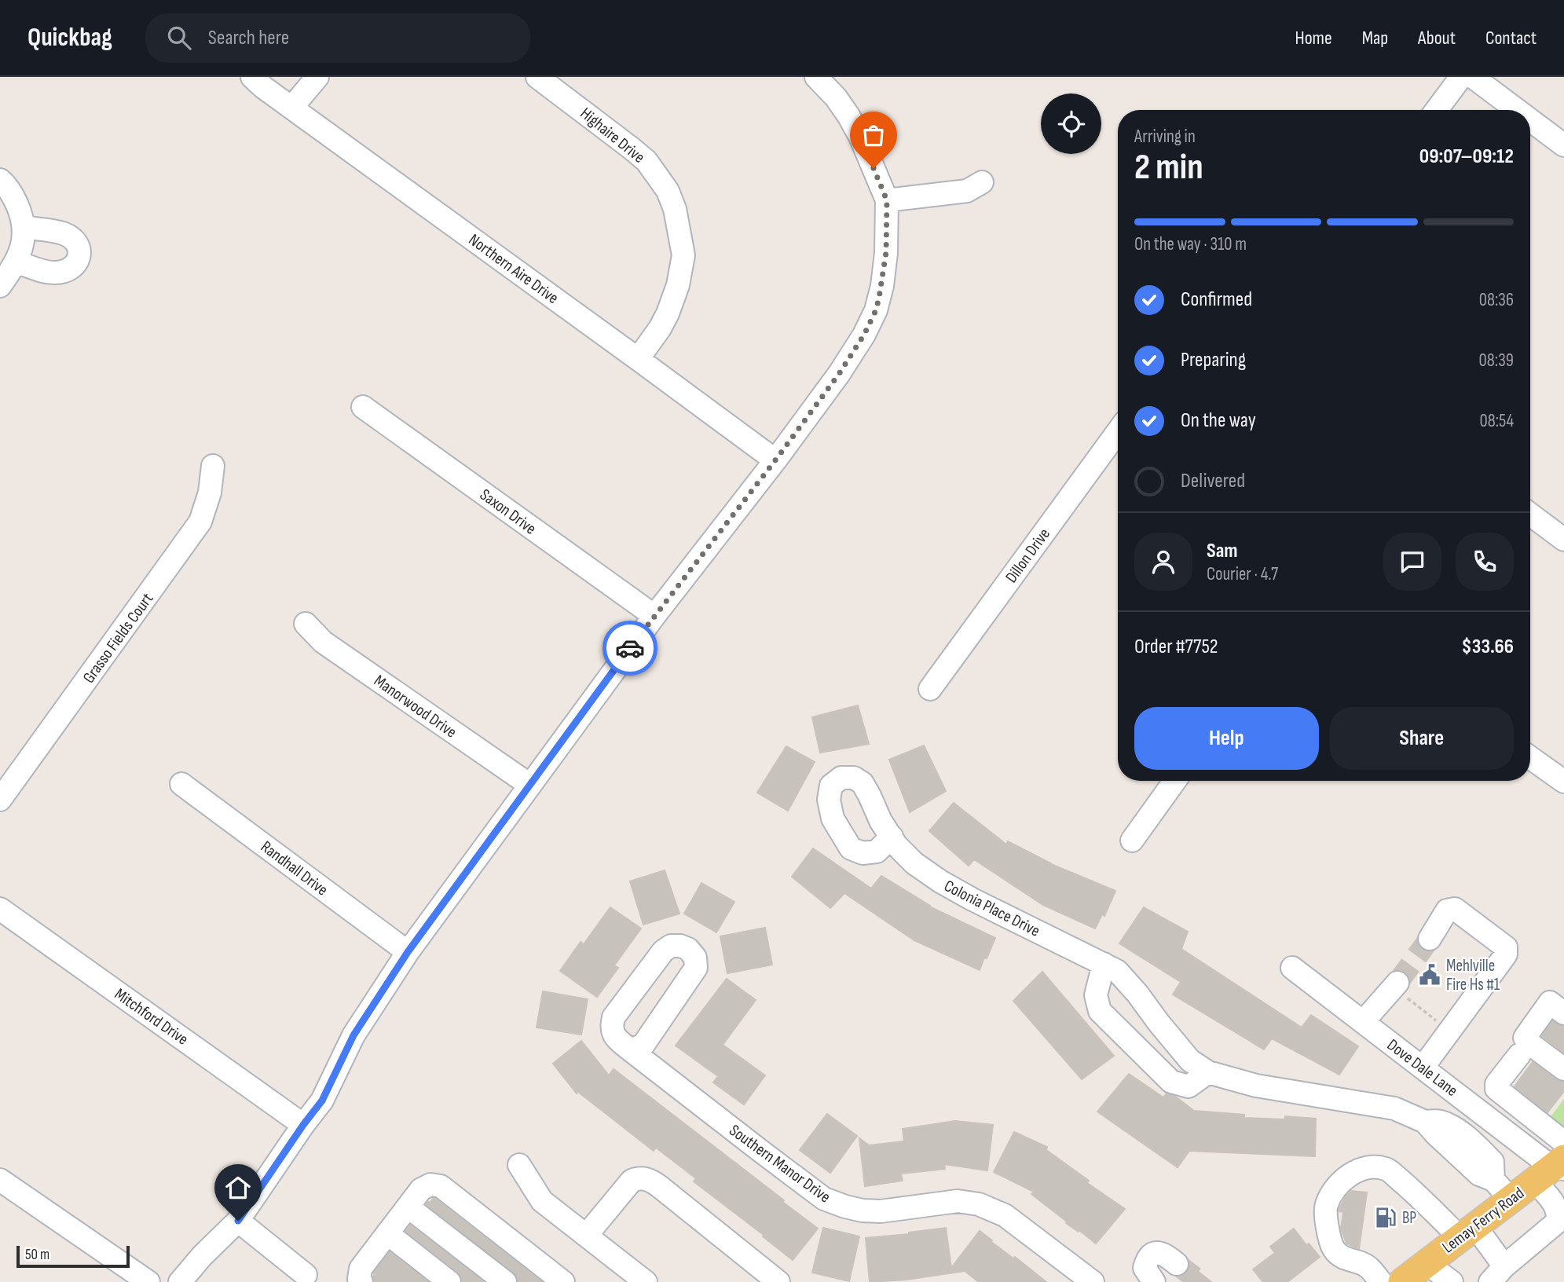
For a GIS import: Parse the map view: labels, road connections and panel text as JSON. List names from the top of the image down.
{
  "streets": {
    "main road": ["Lemay Ferry Road"],
    "street": [
      "Highaire Drive",
      "Northern Aire Drive",
      "Saxon Drive",
      "Dillon Drive",
      "Grasso Fields Court",
      "Manorwood Drive",
      "Randhall Drive",
      "Colonia Place Drive",
      "Mitchford Drive",
      "Dove Dale Lane",
      "Southern Manor Drive"
    ]
  },
  "crossings": [
    ["Highaire Drive", "Northern Aire Drive"],
    ["Colonia Place Drive", "Lemay Ferry Road"],
    ["Dove Dale Lane", "Lemay Ferry Road"]
  ],
  "places": {
    "public building": ["Mehlville Fire Hs #1"],
    "fuel station": ["BP"]
  },
  "scale_bar": "50 m",
  "page": {
    "header": "Quickbag",
    "search": "Search here",
    "nav": [
      "Home",
      "Map",
      "About",
      "Contact"
    ],
    "heading": ["2 min", "Arriving in", "09:07–09:12"],
    "panel": [
      "Sam",
      "Courier · 4.7",
      "Order #7752",
      "$33.66"
    ],
    "bar": "On the way · 310 m",
    "list": [
      ["Confirmed", "08:36"],
      ["Preparing", "08:39"],
      ["On the way", "08:54"],
      "Delivered"
    ],
    "buttons": ["Help", "Share"],
    "scale": "50 m"
  }
}
